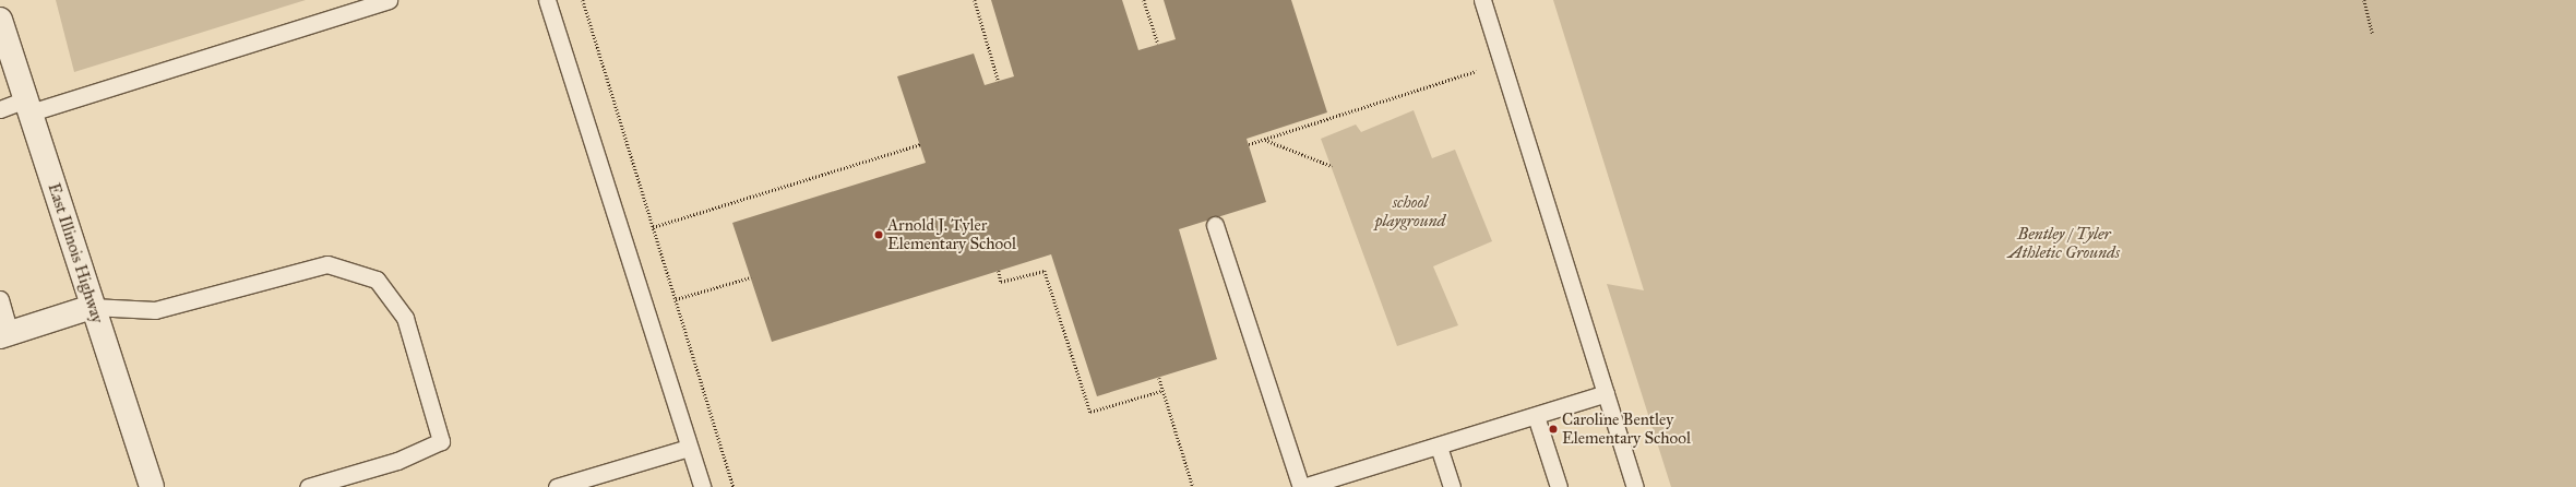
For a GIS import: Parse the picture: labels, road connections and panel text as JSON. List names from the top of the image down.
{
  "streets": {
    "street": ["East Illinois Highway"]
  },
  "parks": ["school playground", "Bentley / Tyler Athletic Grounds"],
  "places": ["Arnold J. Tyler Elementary School", "Caroline Bentley Elementary School"]
}
